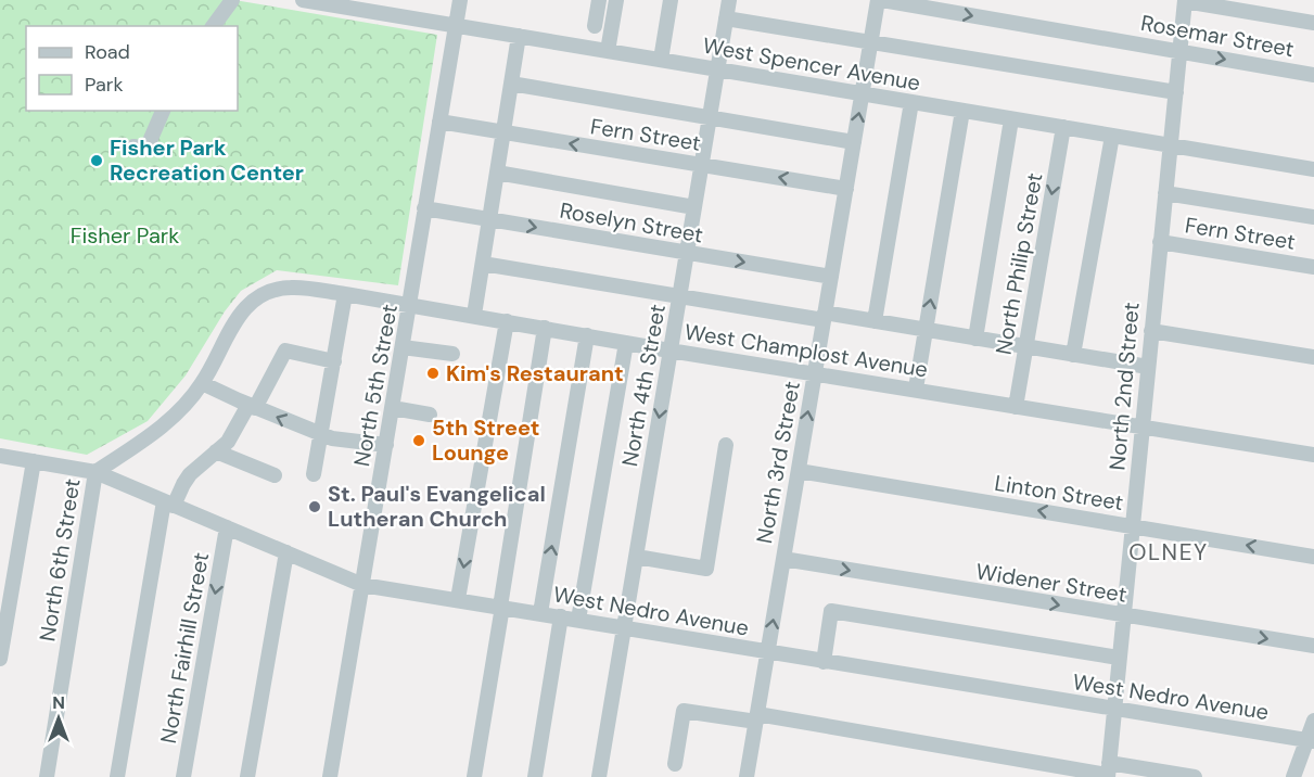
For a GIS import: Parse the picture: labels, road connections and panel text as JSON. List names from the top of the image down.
{
  "streets": {
    "street": [
      "Rosemar Street",
      "West Spencer Avenue",
      "Fern Street",
      "Roselyn Street",
      "North Philip Street",
      "West Champlost Avenue",
      "North 5th Street",
      "North 4th Street",
      "North 2nd Street",
      "North 3rd Street",
      "Linton Street",
      "North 6th Street",
      "Widener Street",
      "West Nedro Avenue",
      "North Fairhill Street"
    ]
  },
  "crossings": [
    ["Rosemar Street", "North 2nd Street"],
    ["Rosemar Street", "North 3rd Street"],
    ["West Spencer Avenue", "North Philip Street"],
    ["West Spencer Avenue", "North 5th Street"],
    ["West Spencer Avenue", "North 4th Street"],
    ["West Spencer Avenue", "North 2nd Street"],
    ["West Spencer Avenue", "North 3rd Street"],
    ["Fern Street", "North 5th Street"],
    ["Fern Street", "North 4th Street"],
    ["Fern Street", "North 2nd Street"],
    ["Fern Street", "North 3rd Street"],
    ["Roselyn Street", "North 5th Street"],
    ["Roselyn Street", "North 4th Street"],
    ["Roselyn Street", "North 3rd Street"],
    ["North Philip Street", "West Champlost Avenue"],
    ["West Champlost Avenue", "North 5th Street"],
    ["West Champlost Avenue", "North 4th Street"],
    ["West Champlost Avenue", "North 2nd Street"],
    ["West Champlost Avenue", "North 3rd Street"],
    ["West Champlost Avenue", "North 6th Street"],
    ["North 5th Street", "West Nedro Avenue"],
    ["North 4th Street", "West Nedro Avenue"],
    ["North 2nd Street", "Linton Street"],
    ["North 2nd Street", "Widener Street"],
    ["North 2nd Street", "West Nedro Avenue"],
    ["North 3rd Street", "Linton Street"],
    ["North 3rd Street", "Widener Street"],
    ["North 3rd Street", "West Nedro Avenue"],
    ["North 6th Street", "West Nedro Avenue"],
    ["West Nedro Avenue", "North Fairhill Street"]
  ],
  "one_way": ["Linton Street", "Widener Street"],
  "districts": ["OLNEY"],
  "parks": ["Fisher Park"],
  "places": [
    "Fisher Park Recreation Center",
    "Kim's Restaurant",
    "5th Street Lounge",
    "St. Paul's Evangelical Lutheran Church"
  ],
  "legend": ["Road", "Park"],
  "north": "top"
}
